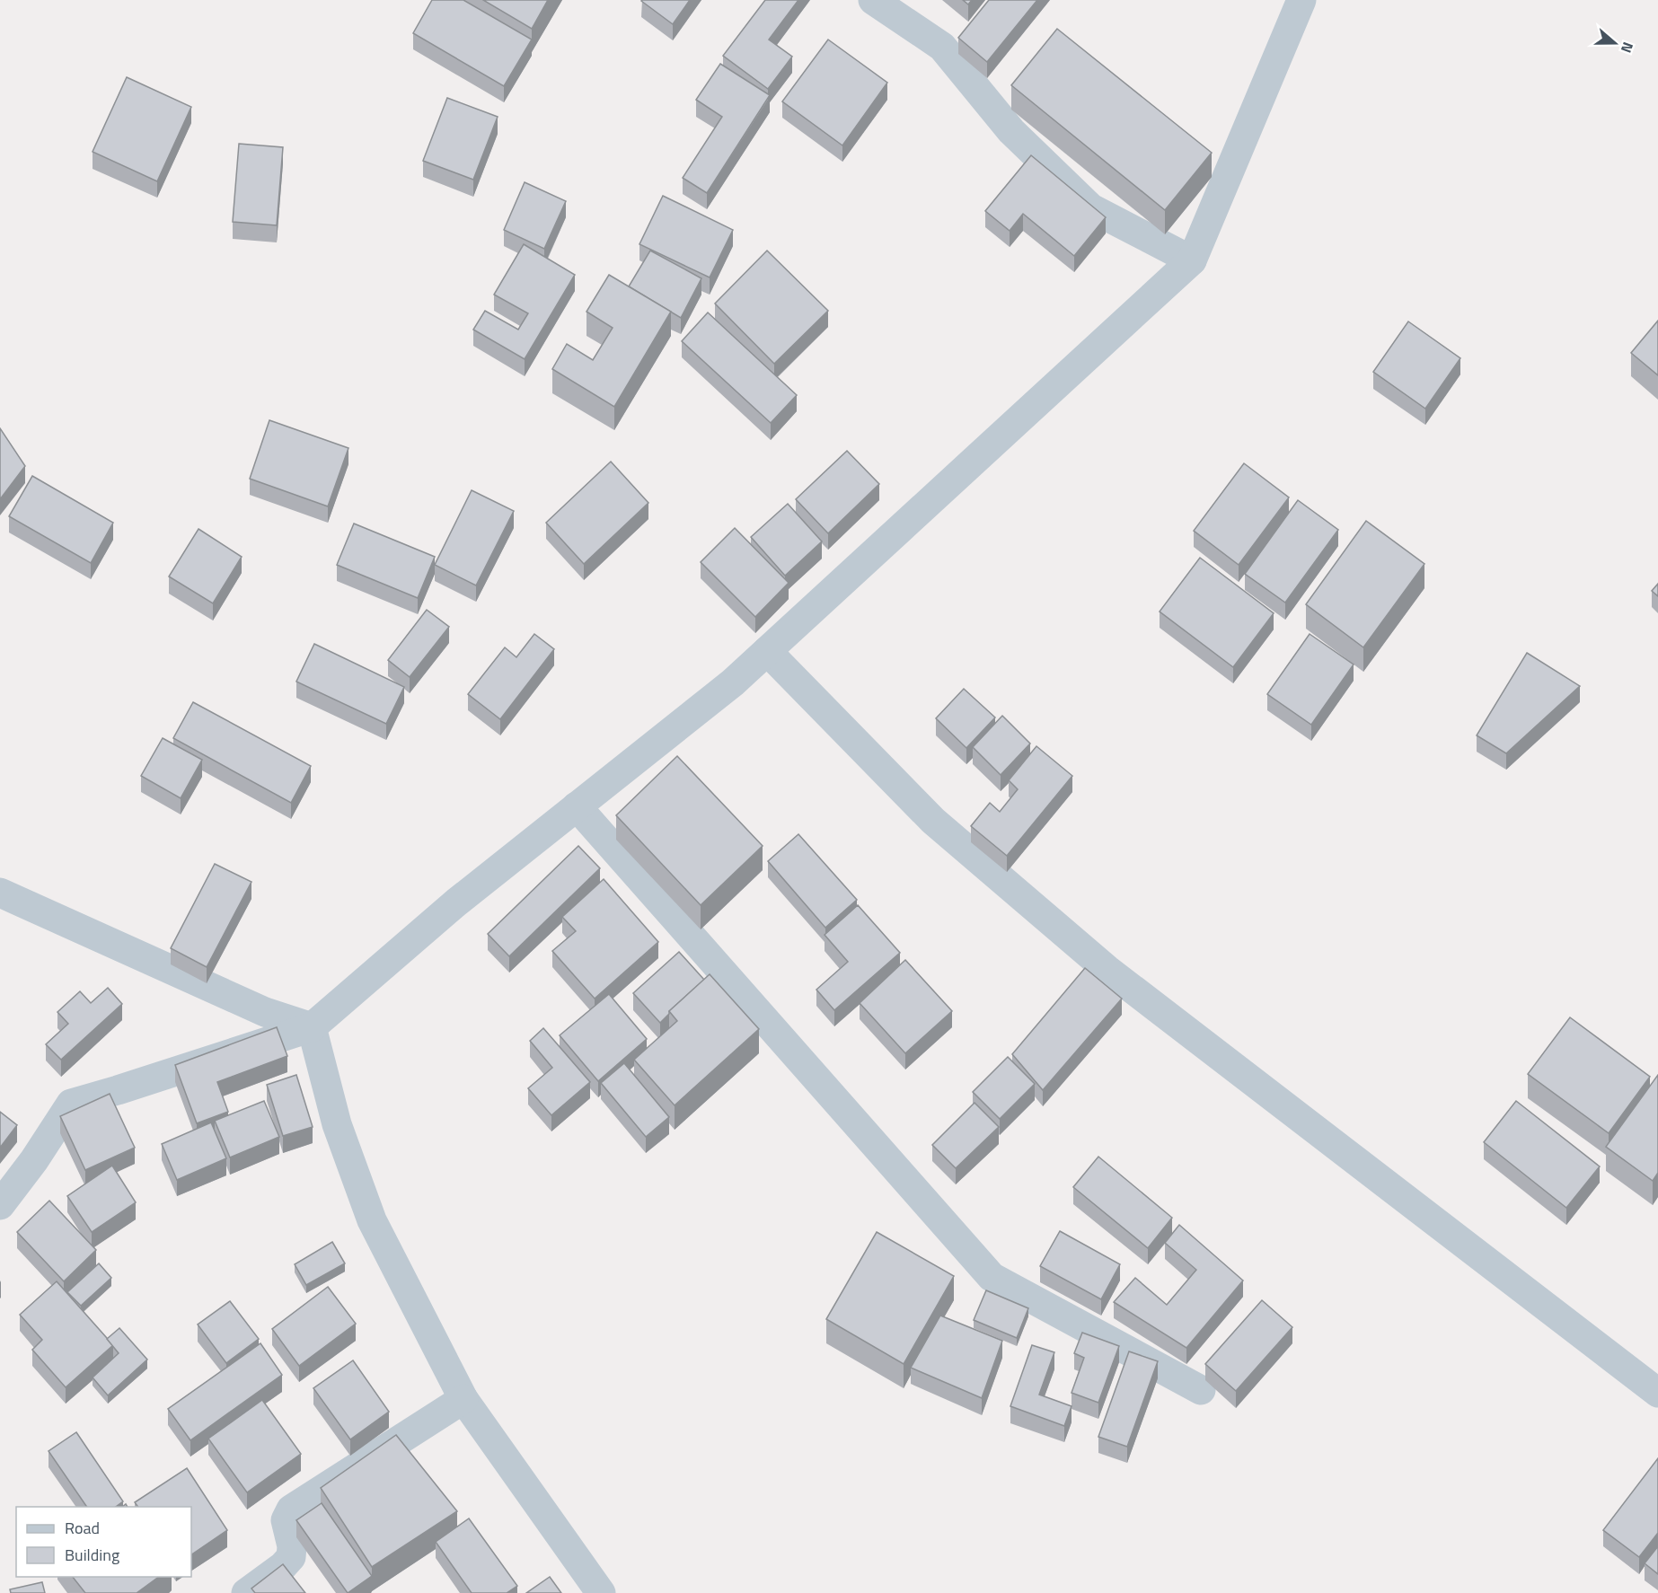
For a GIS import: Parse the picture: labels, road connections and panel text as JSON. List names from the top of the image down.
{
  "legend": ["Road", "Building"],
  "north": "right"
}
